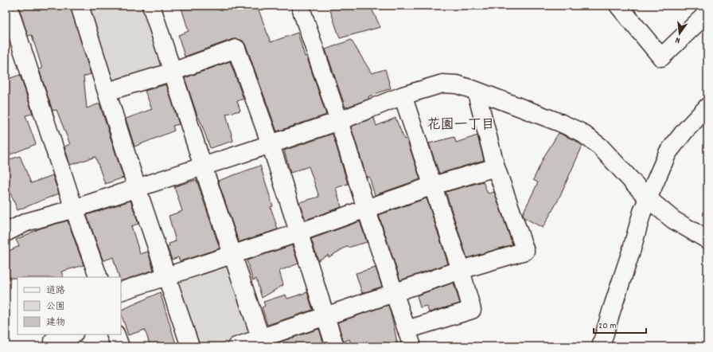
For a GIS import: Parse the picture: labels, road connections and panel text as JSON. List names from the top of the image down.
{
  "districts": ["花園一丁目"],
  "legend": ["道路", "公園", "建物"],
  "scale_bar": "20 m",
  "north": "bottom"
}
